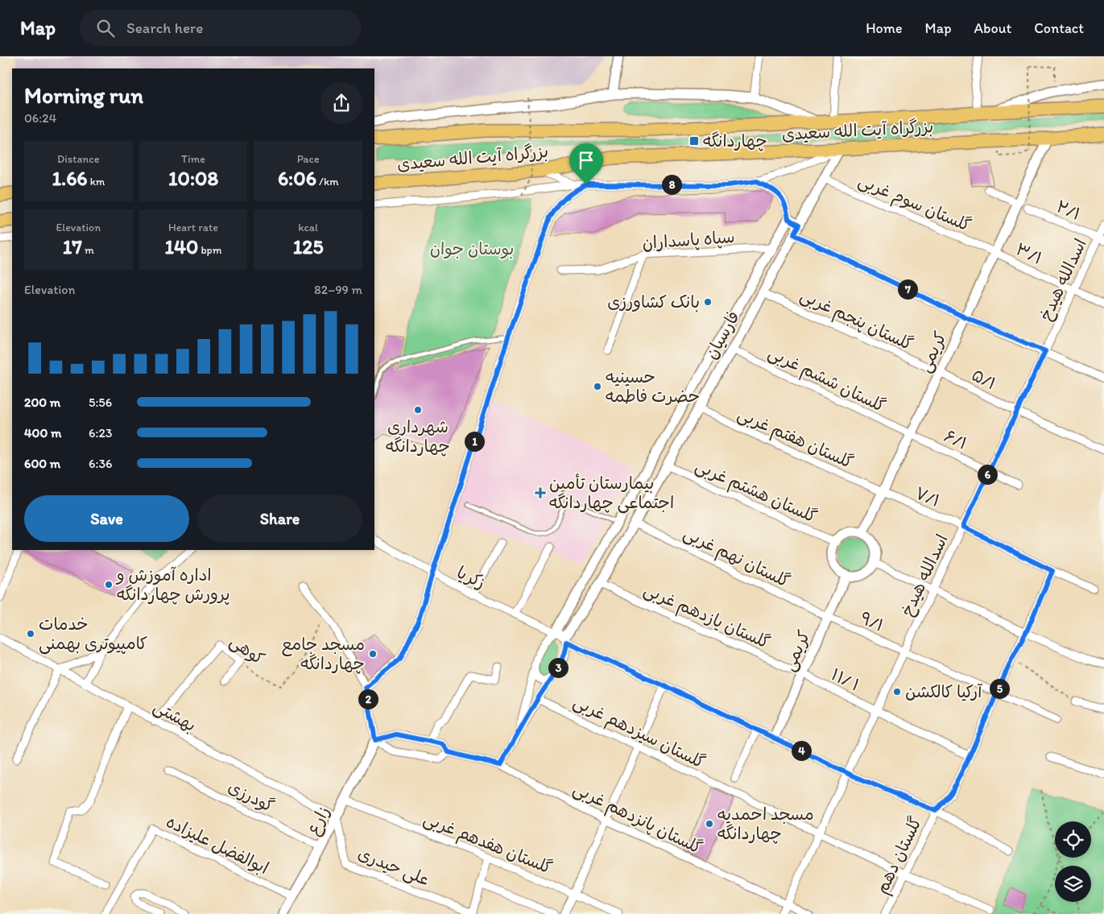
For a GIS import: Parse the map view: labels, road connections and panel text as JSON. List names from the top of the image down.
{
  "streets": {
    "highway": ["بزرگراه آیت الله سعیدی"],
    "street": [
      "گلستان سوم غربی",
      "۲/۱",
      "سپاه پاسداران",
      "۳/۱",
      "اسدالله هیدخ",
      "گلستان پنجم غربی",
      "فارسیان",
      "کریمی",
      "گلستان ششم غربی",
      "۵/۱",
      "گلستان هفتم غربی",
      "۶/۱",
      "گلستان هشتم غربی",
      "۷/۱",
      "گلستان نهم غربی",
      "زکریا",
      "گلستان یازدهم غربی",
      "۹/۱",
      "کوهی",
      "۱۱/ ۱",
      "بهشتی",
      "گلستان سیزدهم غربی",
      "گودرزی",
      "گلستان پانزدهم غربی",
      "زارع",
      "گلستان هفدهم غربی",
      "ابوالفضل علیزاده",
      "گلستان دهم",
      "علی حیدری"
    ]
  },
  "crossings": [
    ["بزرگراه آیت الله سعیدی", "فارسیان"],
    ["بزرگراه آیت الله سعیدی", "کریمی"],
    ["گلستان سوم غربی", "۳/۱"],
    ["گلستان سوم غربی", "فارسیان"],
    ["گلستان سوم غربی", "کریمی"],
    ["۲/۱", "اسدالله هیدخ"],
    ["سپاه پاسداران", "فارسیان"],
    ["۳/۱", "اسدالله هیدخ"],
    ["۳/۱", "کریمی"],
    ["اسدالله هیدخ", "۵/۱"],
    ["اسدالله هیدخ", "۶/۱"],
    ["اسدالله هیدخ", "۷/۱"],
    ["اسدالله هیدخ", "زکریا"],
    ["اسدالله هیدخ", "۹/۱"],
    ["اسدالله هیدخ", "۱۱/ ۱"],
    ["اسدالله هیدخ", "گلستان سیزدهم غربی"],
    ["اسدالله هیدخ", "گلستان پانزدهم غربی"],
    ["گلستان پنجم غربی", "فارسیان"],
    ["گلستان پنجم غربی", "کریمی"],
    ["گلستان پنجم غربی", "۵/۱"],
    ["فارسیان", "گلستان ششم غربی"],
    ["فارسیان", "گلستان هفتم غربی"],
    ["فارسیان", "گلستان هشتم غربی"],
    ["فارسیان", "گلستان نهم غربی"],
    ["فارسیان", "زکریا"],
    ["فارسیان", "گلستان یازدهم غربی"],
    ["کریمی", "گلستان ششم غربی"],
    ["کریمی", "۵/۱"],
    ["کریمی", "گلستان هفتم غربی"],
    ["کریمی", "۶/۱"],
    ["کریمی", "گلستان هشتم غربی"],
    ["کریمی", "۷/۱"],
    ["کریمی", "گلستان نهم غربی"],
    ["کریمی", "زکریا"],
    ["کریمی", "گلستان یازدهم غربی"],
    ["کریمی", "۹/۱"],
    ["کریمی", "۱۱/ ۱"],
    ["گلستان ششم غربی", "۶/۱"],
    ["گلستان هفتم غربی", "۷/۱"],
    ["۷/۱", "گلستان دهم"],
    ["گلستان نهم غربی", "۹/۱"],
    ["زکریا", "گلستان دهم"],
    ["گلستان یازدهم غربی", "۱۱/ ۱"],
    ["۹/۱", "گلستان دهم"],
    ["کوهی", "بهشتی"],
    ["۱۱/ ۱", "گلستان دهم"],
    ["بهشتی", "زارع"],
    ["بهشتی", "علی حیدری"],
    ["گلستان سیزدهم غربی", "گلستان دهم"],
    ["گودرزی", "زارع"],
    ["زارع", "گلستان هفدهم غربی"],
    ["زارع", "ابوالفضل علیزاده"],
    ["زارع", "علی حیدری"]
  ],
  "parks": ["بوستان جوان"],
  "places": {
    "transit": ["چهاردانگه"],
    "other": [
      "بانک کشاورزی",
      "حسینیه حضرت فاطمه",
      "شهرداری چهاردانگه",
      "اداره آموزش و پرورش چهاردانگه",
      "خدمات کامپیوتری بهمنی",
      "مسجد جامع چهاردانگه",
      "آرکیا کالکشن",
      "مسجد احمدیه چهاردانگه"
    ],
    "health": ["بیمارستان تأمین اجتماعی چهاردانگه"]
  },
  "page": {
    "header": "Map",
    "search": "Search here",
    "nav": [
      "Home",
      "Map",
      "About",
      "Contact"
    ],
    "heading": ["Morning run", "06:24"],
    "stats": [
      ["Distance", "1.66 km"],
      ["Time", "10:08"],
      ["Pace", "6:06 /km"],
      ["Elevation", "17 m"],
      ["Heart rate", "140 bpm"],
      ["kcal", "125"]
    ],
    "pins": [
      "8",
      "7",
      "1",
      "6",
      "3",
      "5",
      "2",
      "4"
    ],
    "chart": ["Elevation", "82–99 m"],
    "list": [
      {
        "name": "200 m",
        "note": "5:56"
      },
      {
        "name": "400 m",
        "note": "6:23"
      },
      {
        "name": "600 m",
        "note": "6:36"
      }
    ],
    "buttons": ["Save", "Share"]
  }
}
